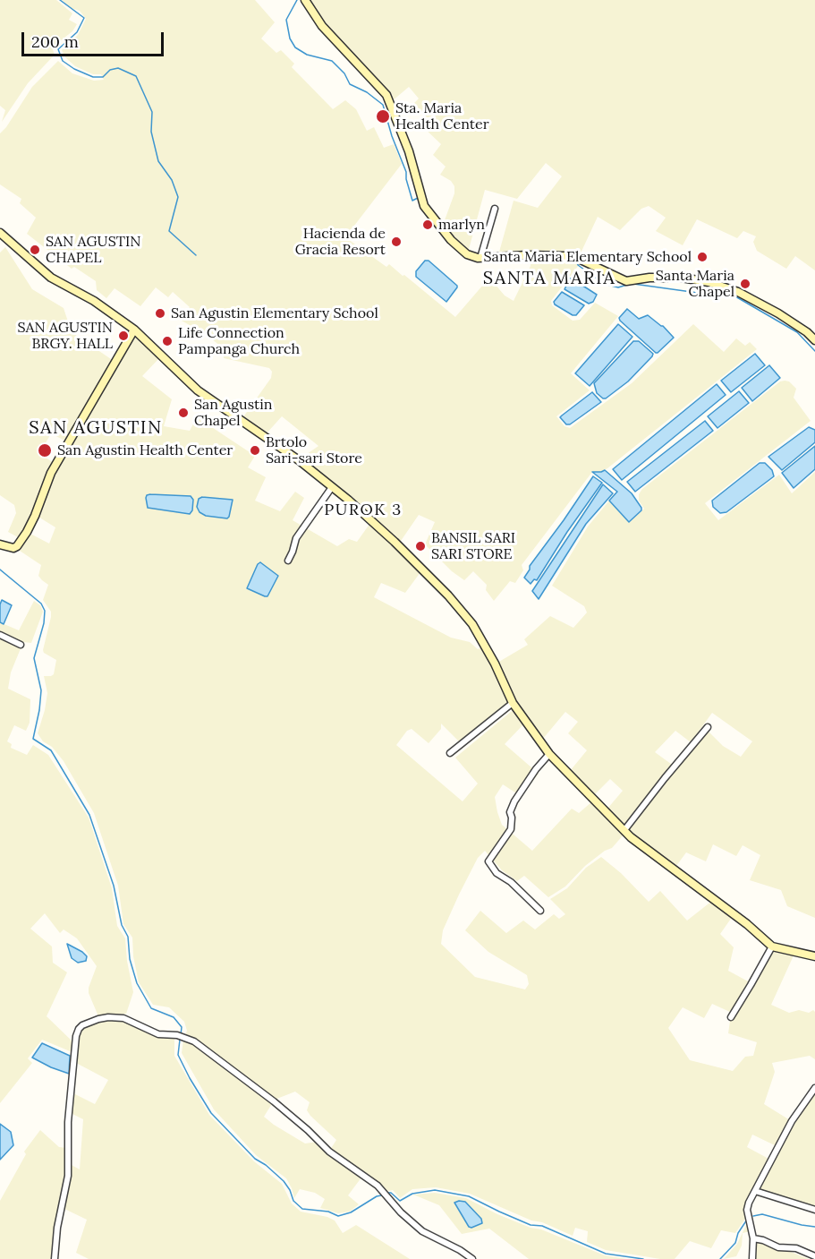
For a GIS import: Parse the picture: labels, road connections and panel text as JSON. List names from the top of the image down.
{
  "districts": ["SANTA MARIA", "SAN AGUSTIN", "PUROK 3"],
  "places": [
    "Sta. Maria Health Center",
    "marlyn",
    "Hacienda de Gracia Resort",
    "SAN AGUSTIN CHAPEL",
    "Santa Maria Elementary School",
    "Santa Maria Chapel",
    "San Agustin Elementary School",
    "SAN AGUSTIN BRGY. HALL",
    "Life Connection Pampanga Church",
    "San Agustin Chapel",
    "San Agustin Health Center",
    "Brtolo Sari-sari Store",
    "BANSIL SARI SARI STORE"
  ],
  "scale_bar": "200 m"
}
